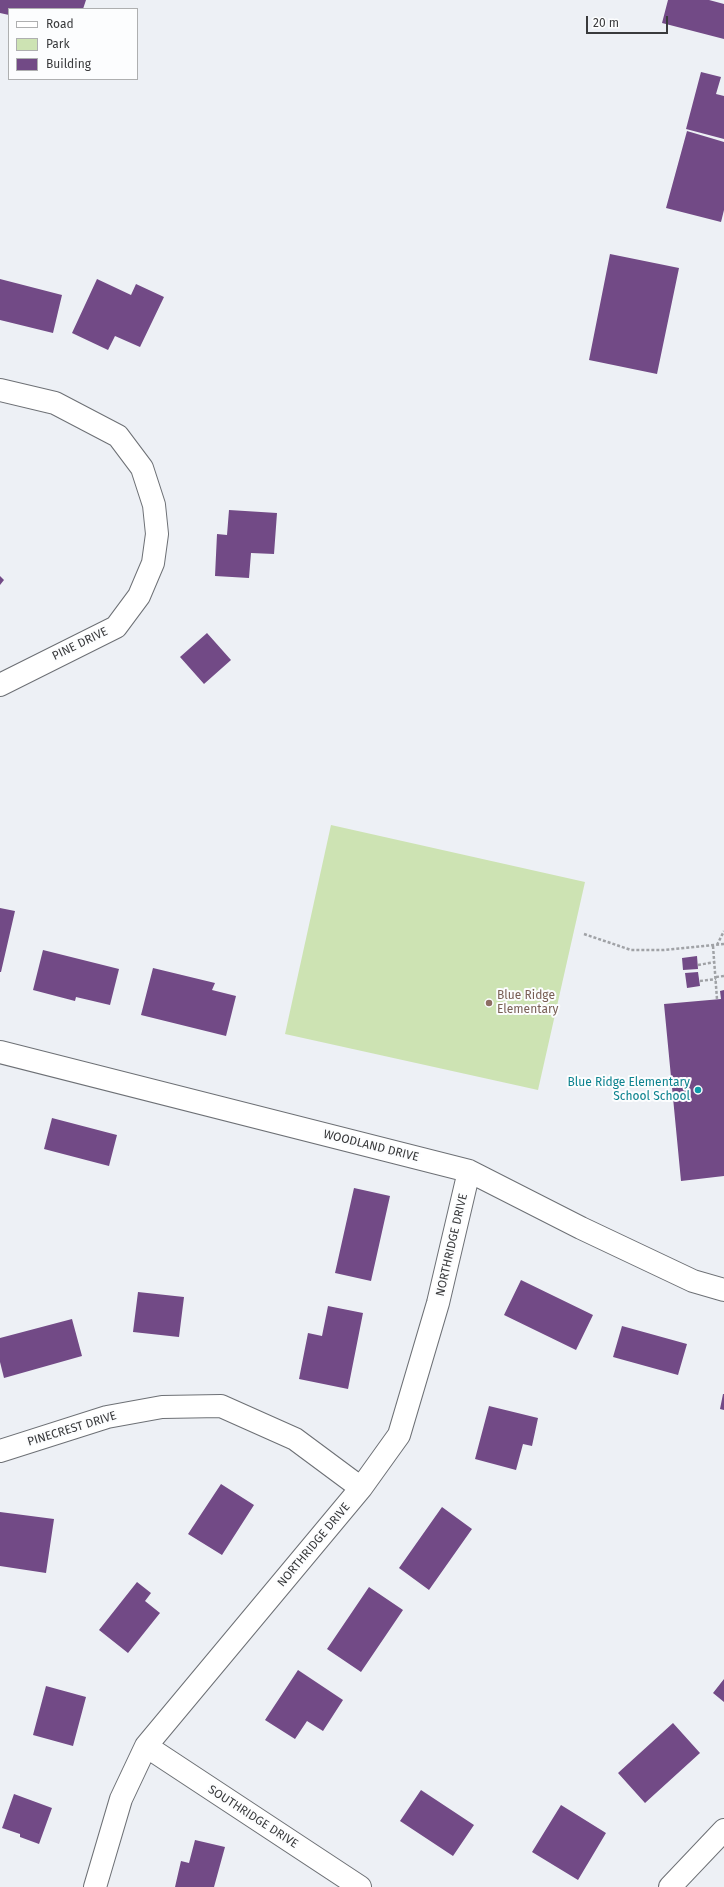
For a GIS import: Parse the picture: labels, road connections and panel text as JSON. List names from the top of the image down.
{
  "streets": {
    "street": [
      "PINE DRIVE",
      "WOODLAND DRIVE",
      "NORTHRIDGE DRIVE",
      "PINECREST DRIVE",
      "SOUTHRIDGE DRIVE"
    ]
  },
  "crossings": [
    ["WOODLAND DRIVE", "NORTHRIDGE DRIVE"],
    ["NORTHRIDGE DRIVE", "PINECREST DRIVE"],
    ["NORTHRIDGE DRIVE", "SOUTHRIDGE DRIVE"]
  ],
  "places": ["Blue Ridge Elementary", "Blue Ridge Elementary School School"],
  "legend": ["Road", "Park", "Building"],
  "scale_bar": "20 m"
}
